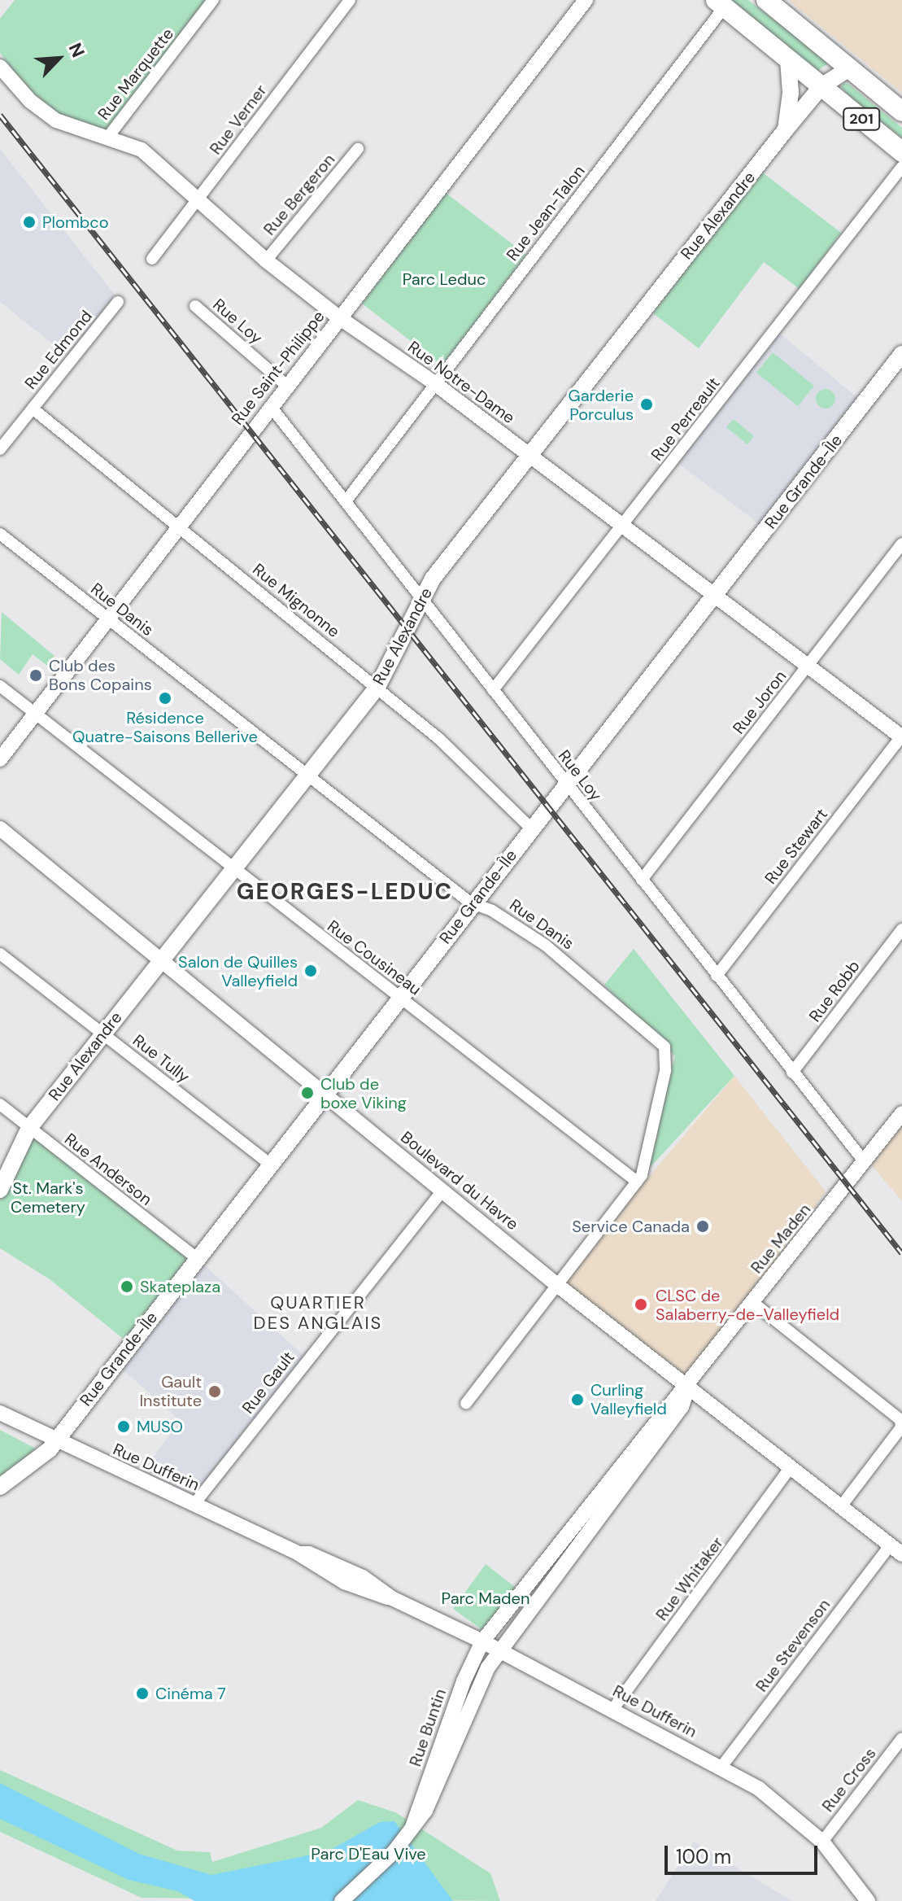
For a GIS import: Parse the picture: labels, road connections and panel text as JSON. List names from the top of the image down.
{
  "streets": {
    "highway": ["201"],
    "main road": ["Rue Alexandre", "Rue Grande-Île"],
    "street": [
      "Rue Marquette",
      "Rue Verner",
      "Rue Bergeron",
      "Rue Jean-Talon",
      "Rue Loy",
      "Rue Edmond",
      "Rue Saint-Philippe",
      "Rue Notre-Dame",
      "Rue Perreault",
      "Rue Mignonne",
      "Rue Danis",
      "Rue Joron",
      "Rue Stewart",
      "Rue Cousineau",
      "Rue Robb",
      "Rue Tully",
      "Rue Anderson",
      "Boulevard du Havre",
      "Rue Maden",
      "Rue Gault",
      "Rue Dufferin",
      "Rue Whitaker",
      "Rue Stevenson",
      "Rue Buntin",
      "Rue Cross"
    ]
  },
  "crossings": [
    ["Rue Marquette", "Rue Notre-Dame"],
    ["201", "Rue Jean-Talon"],
    ["201", "Rue Alexandre"],
    ["Rue Verner", "Rue Notre-Dame"],
    ["Rue Bergeron", "Rue Notre-Dame"],
    ["Rue Jean-Talon", "Rue Loy"],
    ["Rue Jean-Talon", "Rue Notre-Dame"],
    ["Rue Alexandre", "Rue Loy"],
    ["Rue Alexandre", "Rue Notre-Dame"],
    ["Rue Alexandre", "Rue Mignonne"],
    ["Rue Alexandre", "Rue Danis"],
    ["Rue Alexandre", "Rue Cousineau"],
    ["Rue Alexandre", "Rue Tully"],
    ["Rue Alexandre", "Rue Anderson"],
    ["Rue Alexandre", "Boulevard du Havre"],
    ["Rue Loy", "Rue Saint-Philippe"],
    ["Rue Loy", "Rue Perreault"],
    ["Rue Loy", "Rue Grande-Île"],
    ["Rue Loy", "Rue Joron"],
    ["Rue Loy", "Rue Stewart"],
    ["Rue Loy", "Rue Robb"],
    ["Rue Loy", "Rue Maden"],
    ["Rue Edmond", "Rue Mignonne"],
    ["Rue Saint-Philippe", "Rue Notre-Dame"],
    ["Rue Saint-Philippe", "Rue Mignonne"],
    ["Rue Saint-Philippe", "Rue Danis"],
    ["Rue Saint-Philippe", "Rue Cousineau"],
    ["Rue Notre-Dame", "Rue Perreault"],
    ["Rue Notre-Dame", "Rue Grande-Île"],
    ["Rue Notre-Dame", "Rue Joron"],
    ["Rue Notre-Dame", "Rue Stewart"],
    ["Rue Grande-Île", "Rue Mignonne"],
    ["Rue Grande-Île", "Rue Danis"],
    ["Rue Grande-Île", "Rue Cousineau"],
    ["Rue Grande-Île", "Rue Tully"],
    ["Rue Grande-Île", "Rue Anderson"],
    ["Rue Grande-Île", "Boulevard du Havre"],
    ["Rue Grande-Île", "Rue Dufferin"],
    ["Rue Danis", "Rue Cousineau"],
    ["Rue Danis", "Boulevard du Havre"],
    ["Boulevard du Havre", "Rue Maden"],
    ["Boulevard du Havre", "Rue Gault"],
    ["Boulevard du Havre", "Rue Whitaker"],
    ["Boulevard du Havre", "Rue Stevenson"],
    ["Rue Maden", "Rue Dufferin"],
    ["Rue Maden", "Rue Buntin"],
    ["Rue Gault", "Rue Dufferin"],
    ["Rue Dufferin", "Rue Whitaker"],
    ["Rue Dufferin", "Rue Stevenson"],
    ["Rue Dufferin", "Rue Buntin"],
    ["Rue Dufferin", "Rue Cross"]
  ],
  "districts": ["GEORGES-LEDUC", "QUARTIER DES ANGLAIS"],
  "parks": [
    "Parc Leduc",
    "St. Mark's Cemetery",
    "Parc Maden",
    "Parc D'Eau Vive"
  ],
  "places": [
    "Plombco",
    "Garderie Porculus",
    "Club des Bons Copains",
    "Résidence Quatre-Saisons Bellerive",
    "Salon de Quilles Valleyfield",
    "Club de boxe Viking",
    "Service Canada",
    "Skateplaza",
    "CLSC de Salaberry-de-Valleyfield",
    "Gault Institute",
    "Curling Valleyfield",
    "MUSO",
    "Cinéma 7"
  ],
  "scale_bar": "100 m",
  "north": "top right"
}
